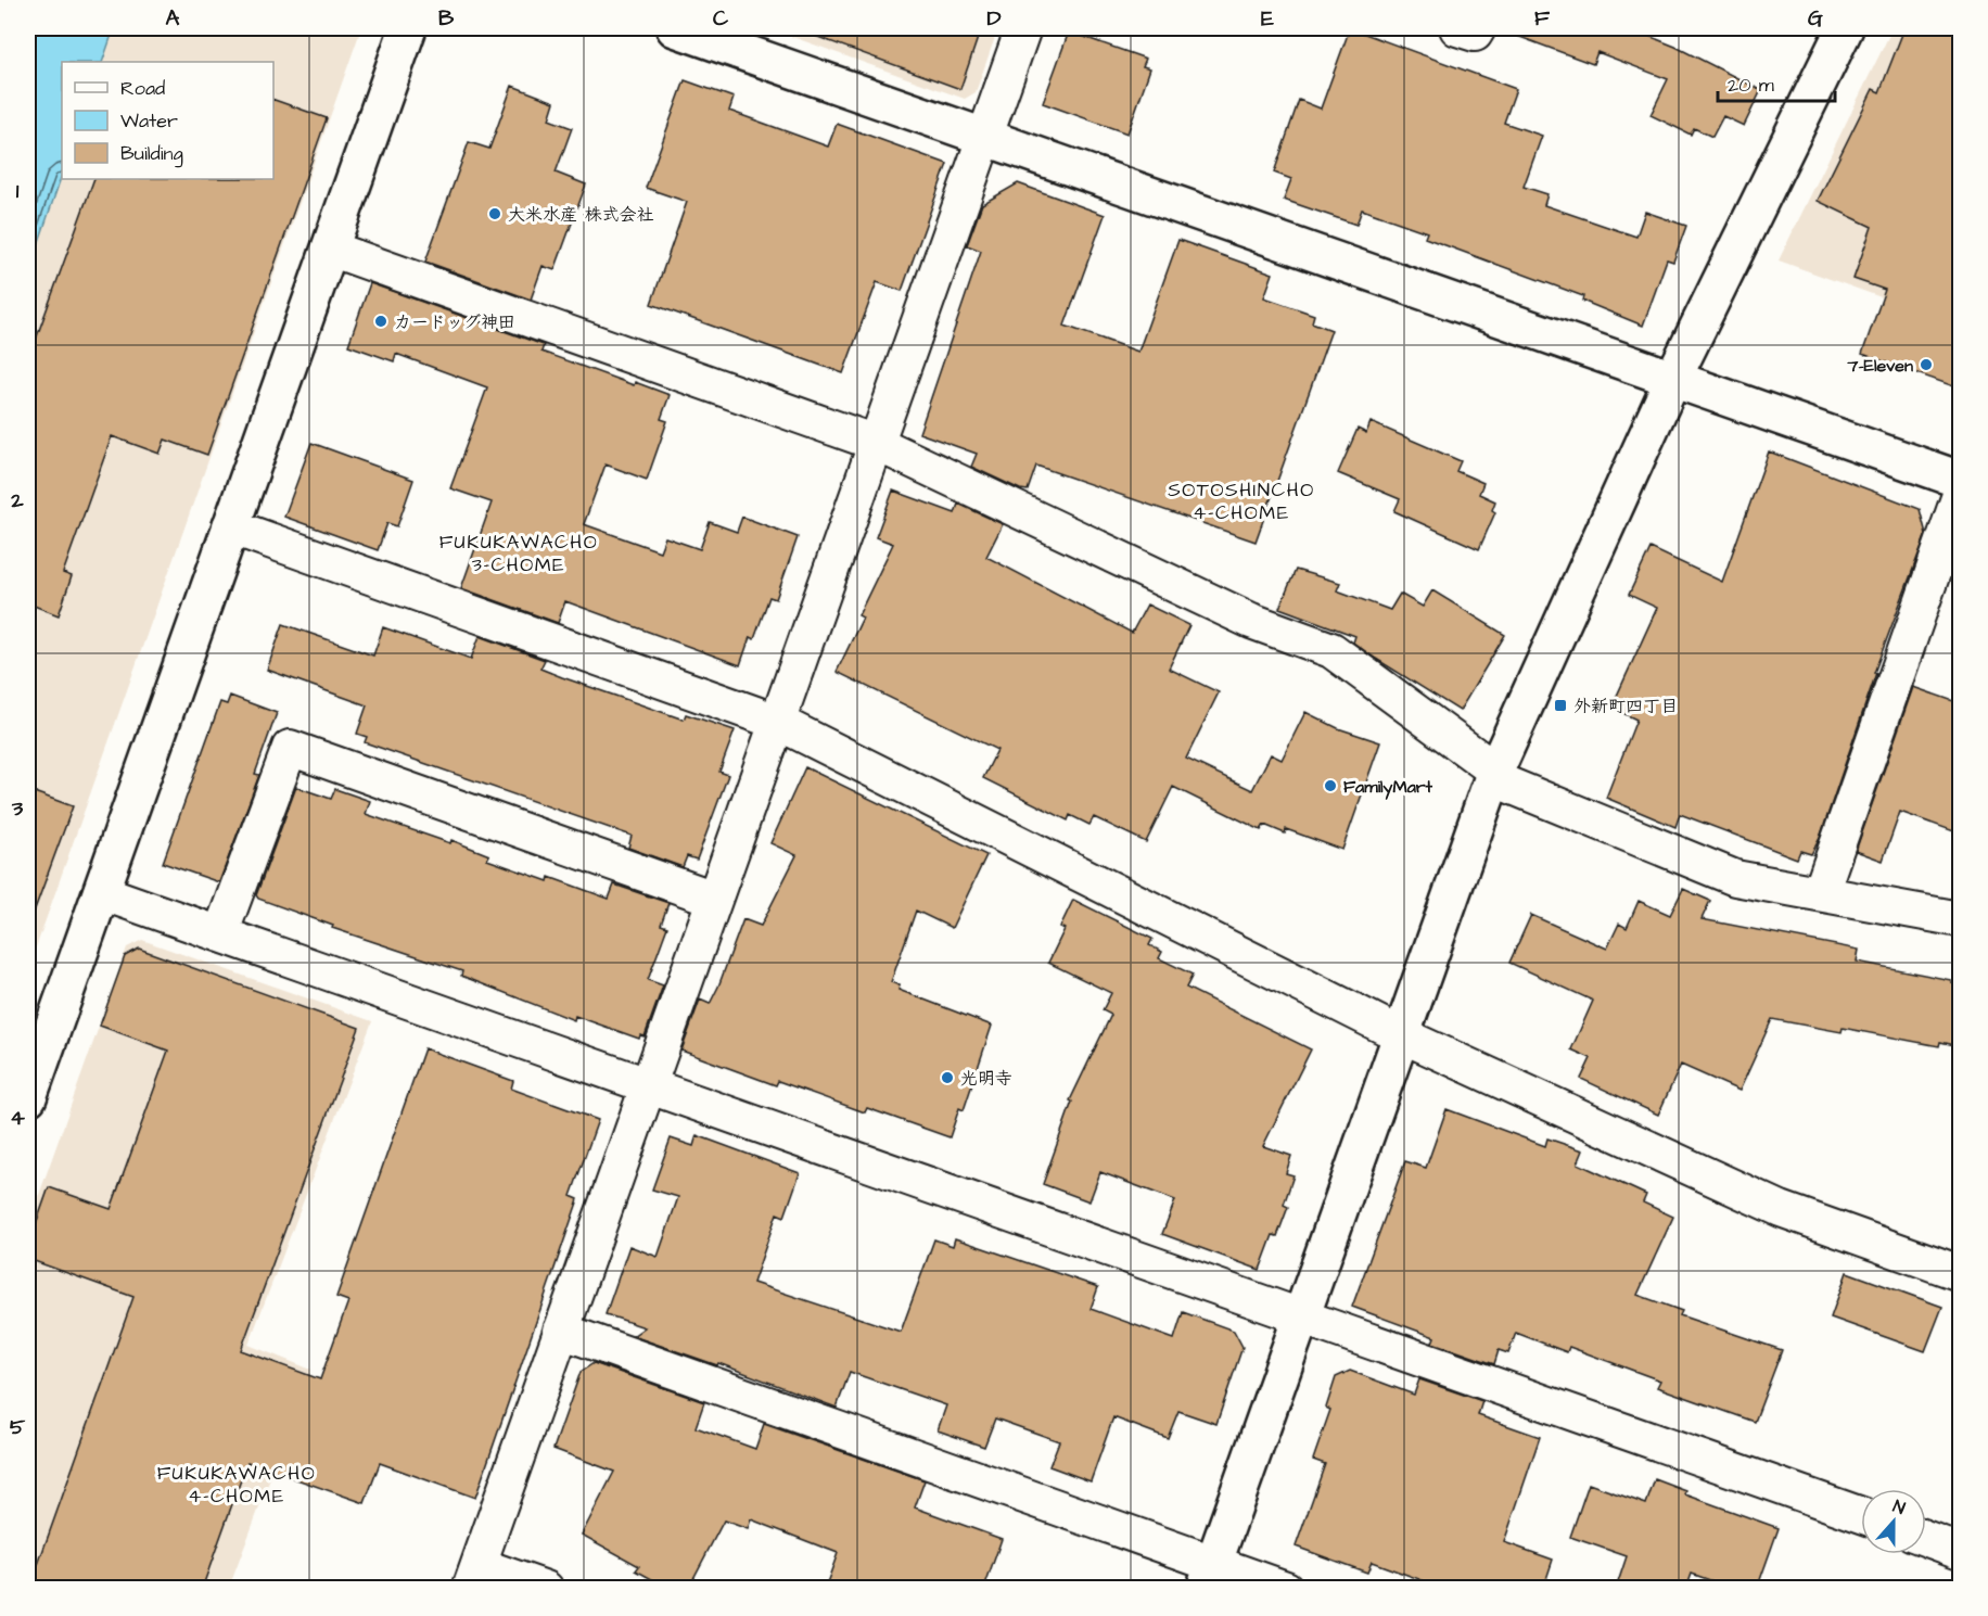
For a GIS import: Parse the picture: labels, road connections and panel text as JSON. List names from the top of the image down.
{
  "districts": ["SOTOSHINCHO 4-CHOME", "FUKUKAWACHO 3-CHOME", "FUKUKAWACHO 4-CHOME"],
  "places": {
    "other": [
      "大米水産 株式会社",
      "カードッグ神田",
      "7-Eleven",
      "FamilyMart",
      "光明寺"
    ],
    "transit": ["外新町四丁目"]
  },
  "legend": ["Road", "Water", "Building"],
  "scale_bar": "20 m",
  "north": "top",
  "grid": {
    "columns": [
      "A",
      "B",
      "C",
      "D",
      "E",
      "F",
      "G"
    ],
    "rows": [
      "1",
      "2",
      "3",
      "4",
      "5"
    ]
  }
}
